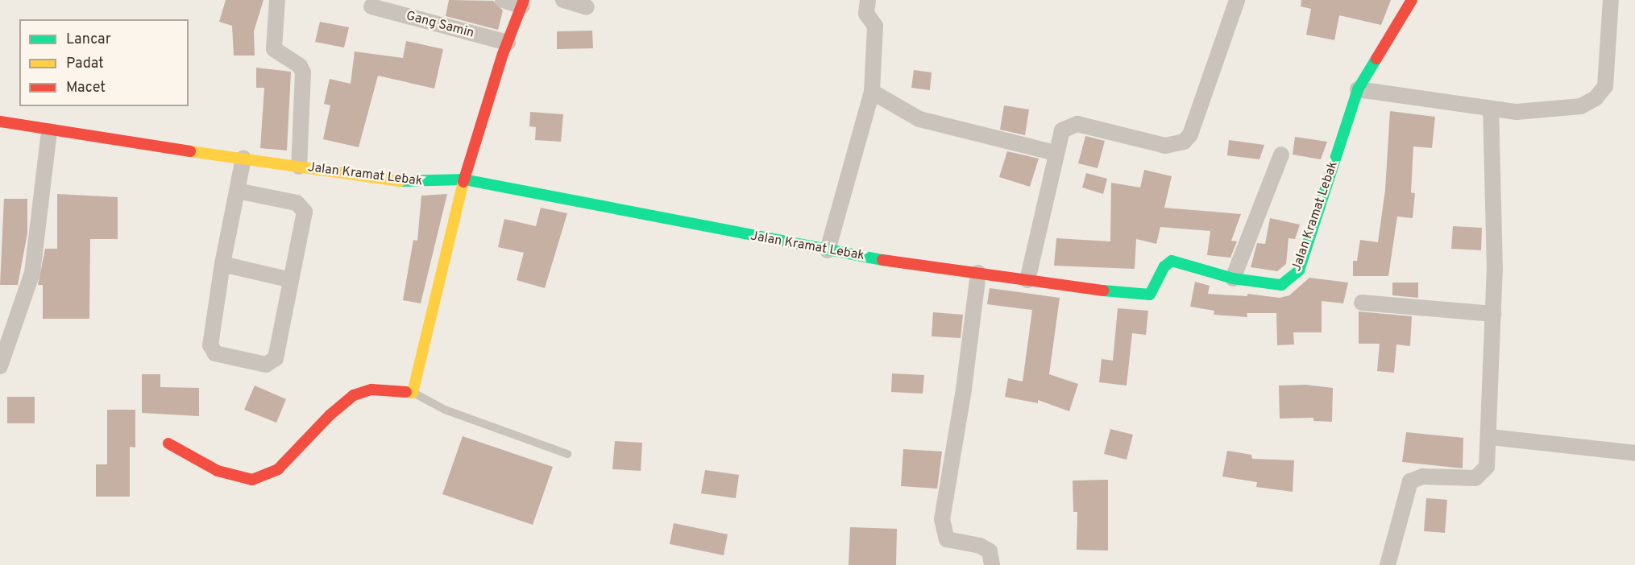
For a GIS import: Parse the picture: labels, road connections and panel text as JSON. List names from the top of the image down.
{
  "streets": {
    "street": ["Gang Samin", "Jalan Kramat Lebak"]
  },
  "legend": ["Lancar", "Padat", "Macet"]
}
